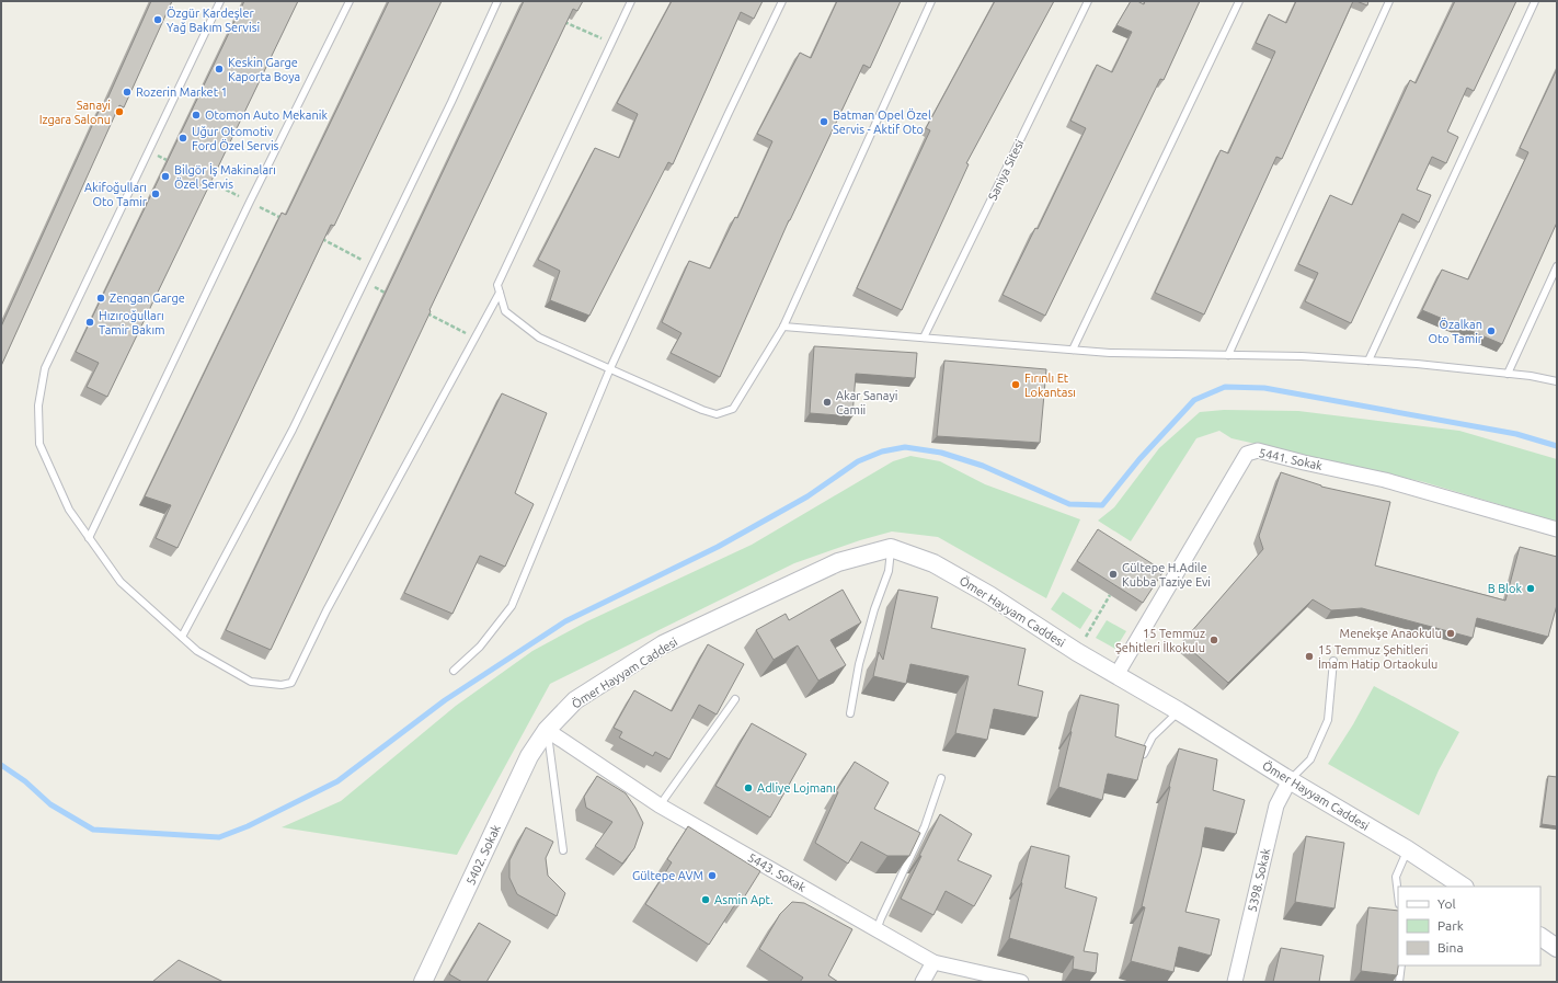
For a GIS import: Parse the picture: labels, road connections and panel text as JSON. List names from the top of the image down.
{
  "streets": {
    "street": [
      "5441. Sokak",
      "Ömer Hayyam Caddesi",
      "5402. Sokak",
      "5443. Sokak",
      "5398. Sokak"
    ],
    "lane": ["Saniya Sitesi"]
  },
  "crossings": [
    ["5441. Sokak", "Ömer Hayyam Caddesi"],
    ["Ömer Hayyam Caddesi", "5402. Sokak"],
    ["Ömer Hayyam Caddesi", "5443. Sokak"],
    ["Ömer Hayyam Caddesi", "5398. Sokak"],
    ["5402. Sokak", "5443. Sokak"]
  ],
  "places": [
    "Özgür Kardeşler Yağ Bakım Servisi",
    "Keskin Garge Kaporta Boya",
    "Rozerin Market 1",
    "Sanayi Izgara Salonu",
    "Otomon Auto Mekanik",
    "Batman Opel Özel Servis - Aktif Oto",
    "Uğur Otomotiv Ford Özel Servis",
    "Bilgör İş Makinaları Özel Servis",
    "Akifoğulları Oto Tamir",
    "Zengan Garge",
    "Hızıroğulları Tamir Bakım",
    "Özalkan Oto Tamir",
    "Fırınlı Et Lokantası",
    "Akar Sanayi Camii",
    "Gültepe H.Adile Kubba Taziye Evi",
    "B Blok",
    "Menekşe Anaokulu",
    "15 Temmuz Şehitleri İlkokulu",
    "15 Temmuz Şehitleri İmam Hatip Ortaokulu",
    "Adliye Lojmanı",
    "Gültepe AVM",
    "Asmin Apt."
  ],
  "legend": ["Yol", "Park", "Bina"]
}
